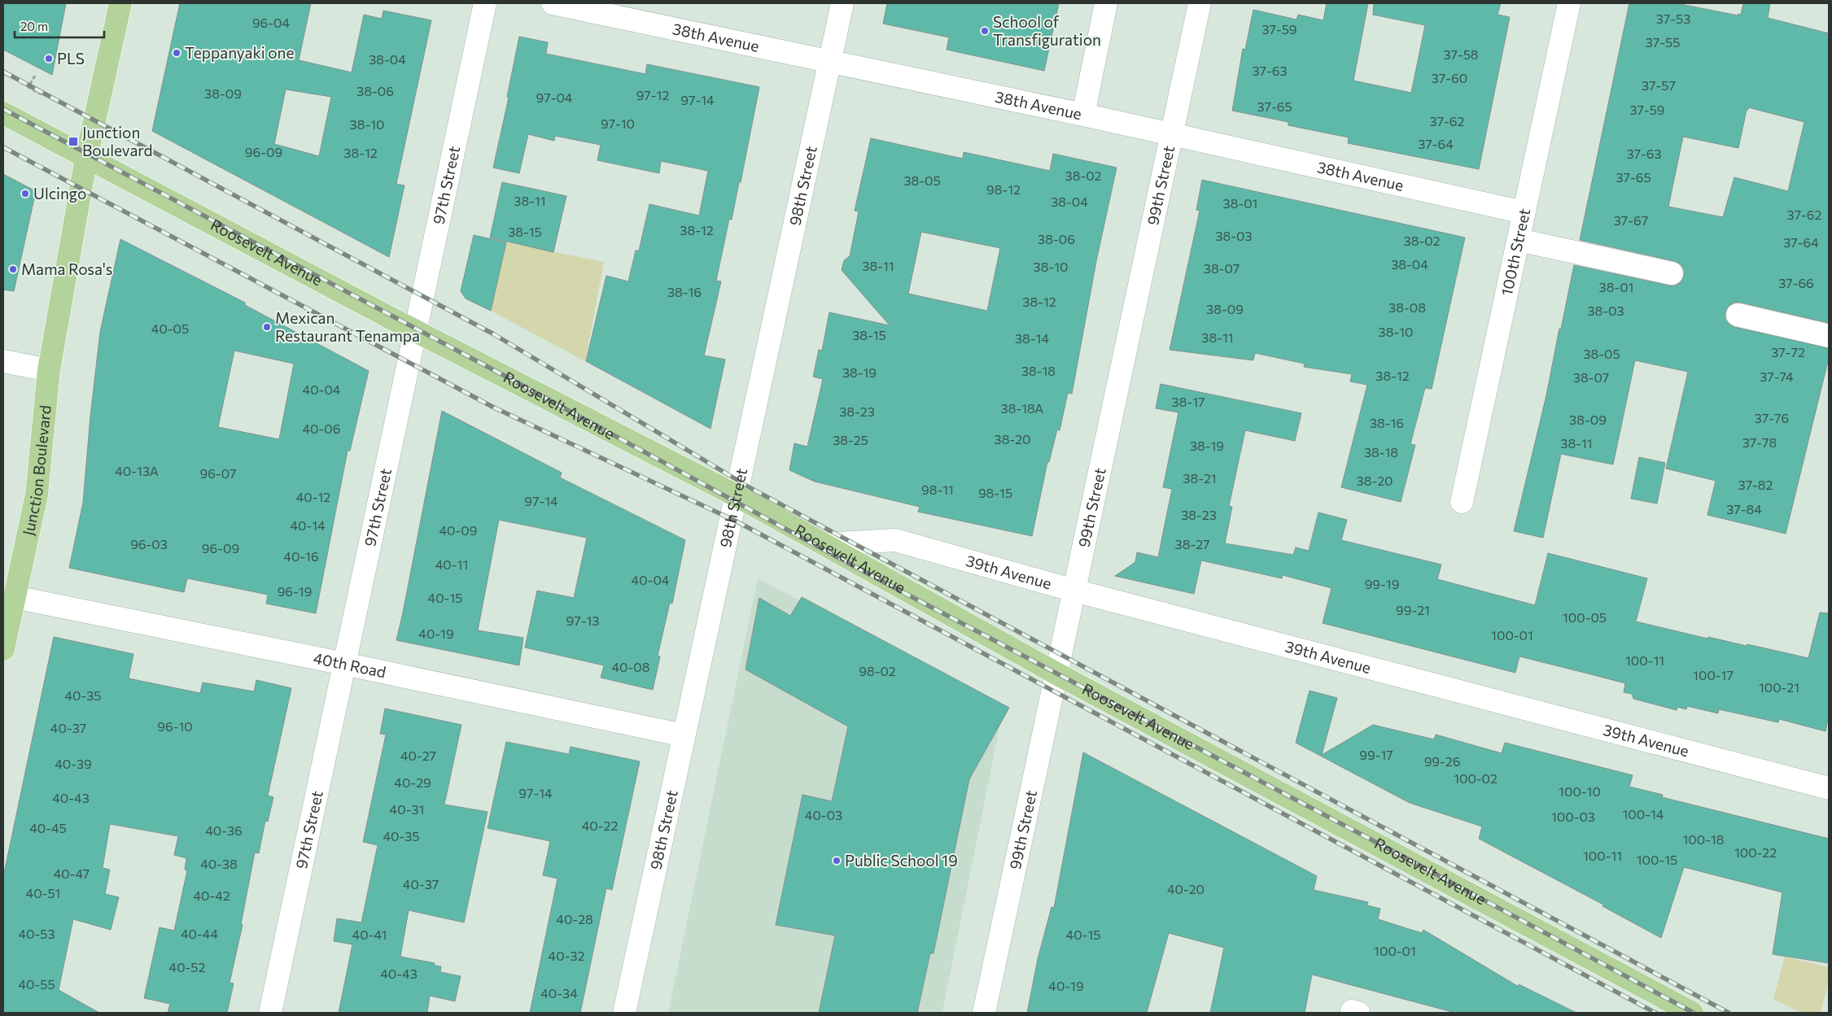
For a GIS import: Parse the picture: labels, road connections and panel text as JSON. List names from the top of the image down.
{
  "streets": {
    "main road": ["Roosevelt Avenue", "Junction Boulevard"],
    "street": [
      "38th Avenue",
      "97th Street",
      "99th Street",
      "98th Street",
      "100th Street",
      "39th Avenue",
      "40th Road"
    ]
  },
  "crossings": [
    ["38th Avenue", "99th Street"],
    ["38th Avenue", "98th Street"],
    ["38th Avenue", "100th Street"],
    ["97th Street", "Roosevelt Avenue"],
    ["97th Street", "40th Road"],
    ["99th Street", "Roosevelt Avenue"],
    ["99th Street", "39th Avenue"],
    ["98th Street", "Roosevelt Avenue"],
    ["98th Street", "40th Road"],
    ["Roosevelt Avenue", "Junction Boulevard"],
    ["Roosevelt Avenue", "39th Avenue"],
    ["Junction Boulevard", "40th Road"]
  ],
  "places": {
    "other": [
      "School of Transfiguration",
      "Teppanyaki one",
      "PLS",
      "Ulcingo",
      "Mama Rosa's",
      "Mexican Restaurant Tenampa",
      "Public School 19"
    ],
    "transit": ["Junction Boulevard"]
  },
  "house_numbers": [
    "37-53",
    "96-04",
    "37-59",
    "37-55",
    "37-58",
    "38-04",
    "37-63",
    "37-60",
    "37-57",
    "38-06",
    "38-09",
    "97-12",
    "97-04",
    "97-14",
    "37-65",
    "37-59",
    "37-62",
    "97-10",
    "38-10",
    "37-64",
    "96-09",
    "38-12",
    "37-63",
    "38-02",
    "37-65",
    "38-05",
    "98-12",
    "38-11",
    "38-04",
    "38-01",
    "37-62",
    "37-67",
    "38-12",
    "38-15",
    "38-03",
    "38-06",
    "38-02",
    "37-64",
    "38-04",
    "38-11",
    "38-10",
    "38-07",
    "37-66",
    "38-01",
    "38-16",
    "38-12",
    "38-08",
    "38-09",
    "38-03",
    "40-05",
    "38-10",
    "38-15",
    "38-11",
    "38-14",
    "37-72",
    "38-05",
    "38-18",
    "38-19",
    "38-12",
    "37-74",
    "38-07",
    "40-04",
    "38-17",
    "38-18A",
    "38-23",
    "37-76",
    "38-09",
    "38-16",
    "40-06",
    "38-20",
    "38-25",
    "37-78",
    "38-11",
    "38-19",
    "38-18",
    "40-13A",
    "96-07",
    "38-21",
    "38-20",
    "37-82",
    "98-11",
    "98-15",
    "40-12",
    "97-14",
    "37-84",
    "38-23",
    "40-14",
    "40-09",
    "96-03",
    "38-27",
    "96-09",
    "40-16",
    "40-11",
    "40-04",
    "99-19",
    "96-19",
    "40-15",
    "99-21",
    "100-05",
    "97-13",
    "40-19",
    "100-01",
    "100-11",
    "40-08",
    "98-02",
    "100-17",
    "100-21",
    "40-35",
    "96-10",
    "40-37",
    "99-17",
    "40-27",
    "99-26",
    "40-39",
    "100-02",
    "40-29",
    "100-10",
    "97-14",
    "40-43",
    "40-31",
    "100-14",
    "40-03",
    "100-03",
    "40-22",
    "40-45",
    "40-36",
    "40-35",
    "100-18",
    "100-22",
    "100-11",
    "100-15",
    "40-38",
    "40-47",
    "40-37",
    "40-20",
    "40-51",
    "40-42",
    "40-28",
    "40-53",
    "40-44",
    "40-41",
    "40-15",
    "100-01",
    "40-32",
    "40-52",
    "40-43",
    "40-55",
    "40-19",
    "40-34"
  ],
  "scale_bar": "20 m"
}
